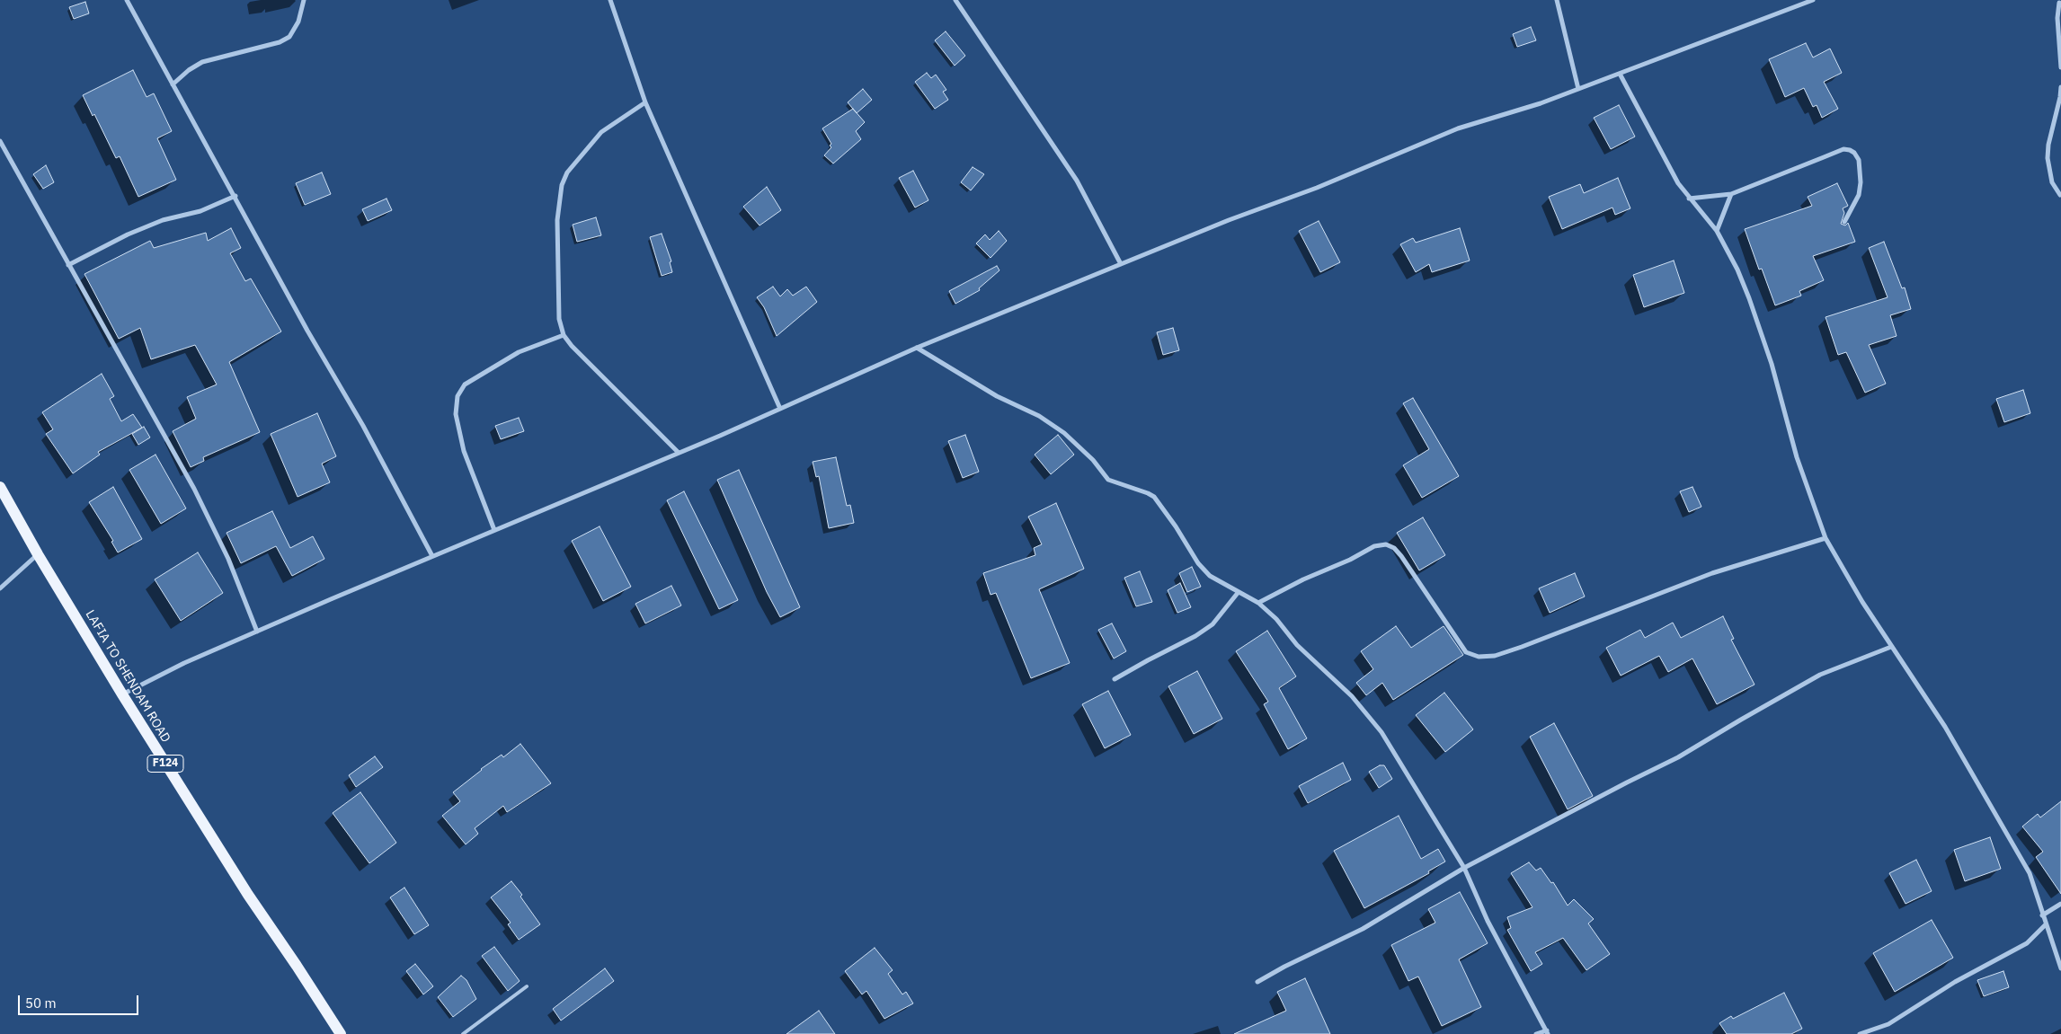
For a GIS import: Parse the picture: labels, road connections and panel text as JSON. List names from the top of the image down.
{
  "streets": {
    "main road": ["LAFIA TO SHENDAM ROAD", "F124"]
  },
  "scale_bar": "50 m"
}
